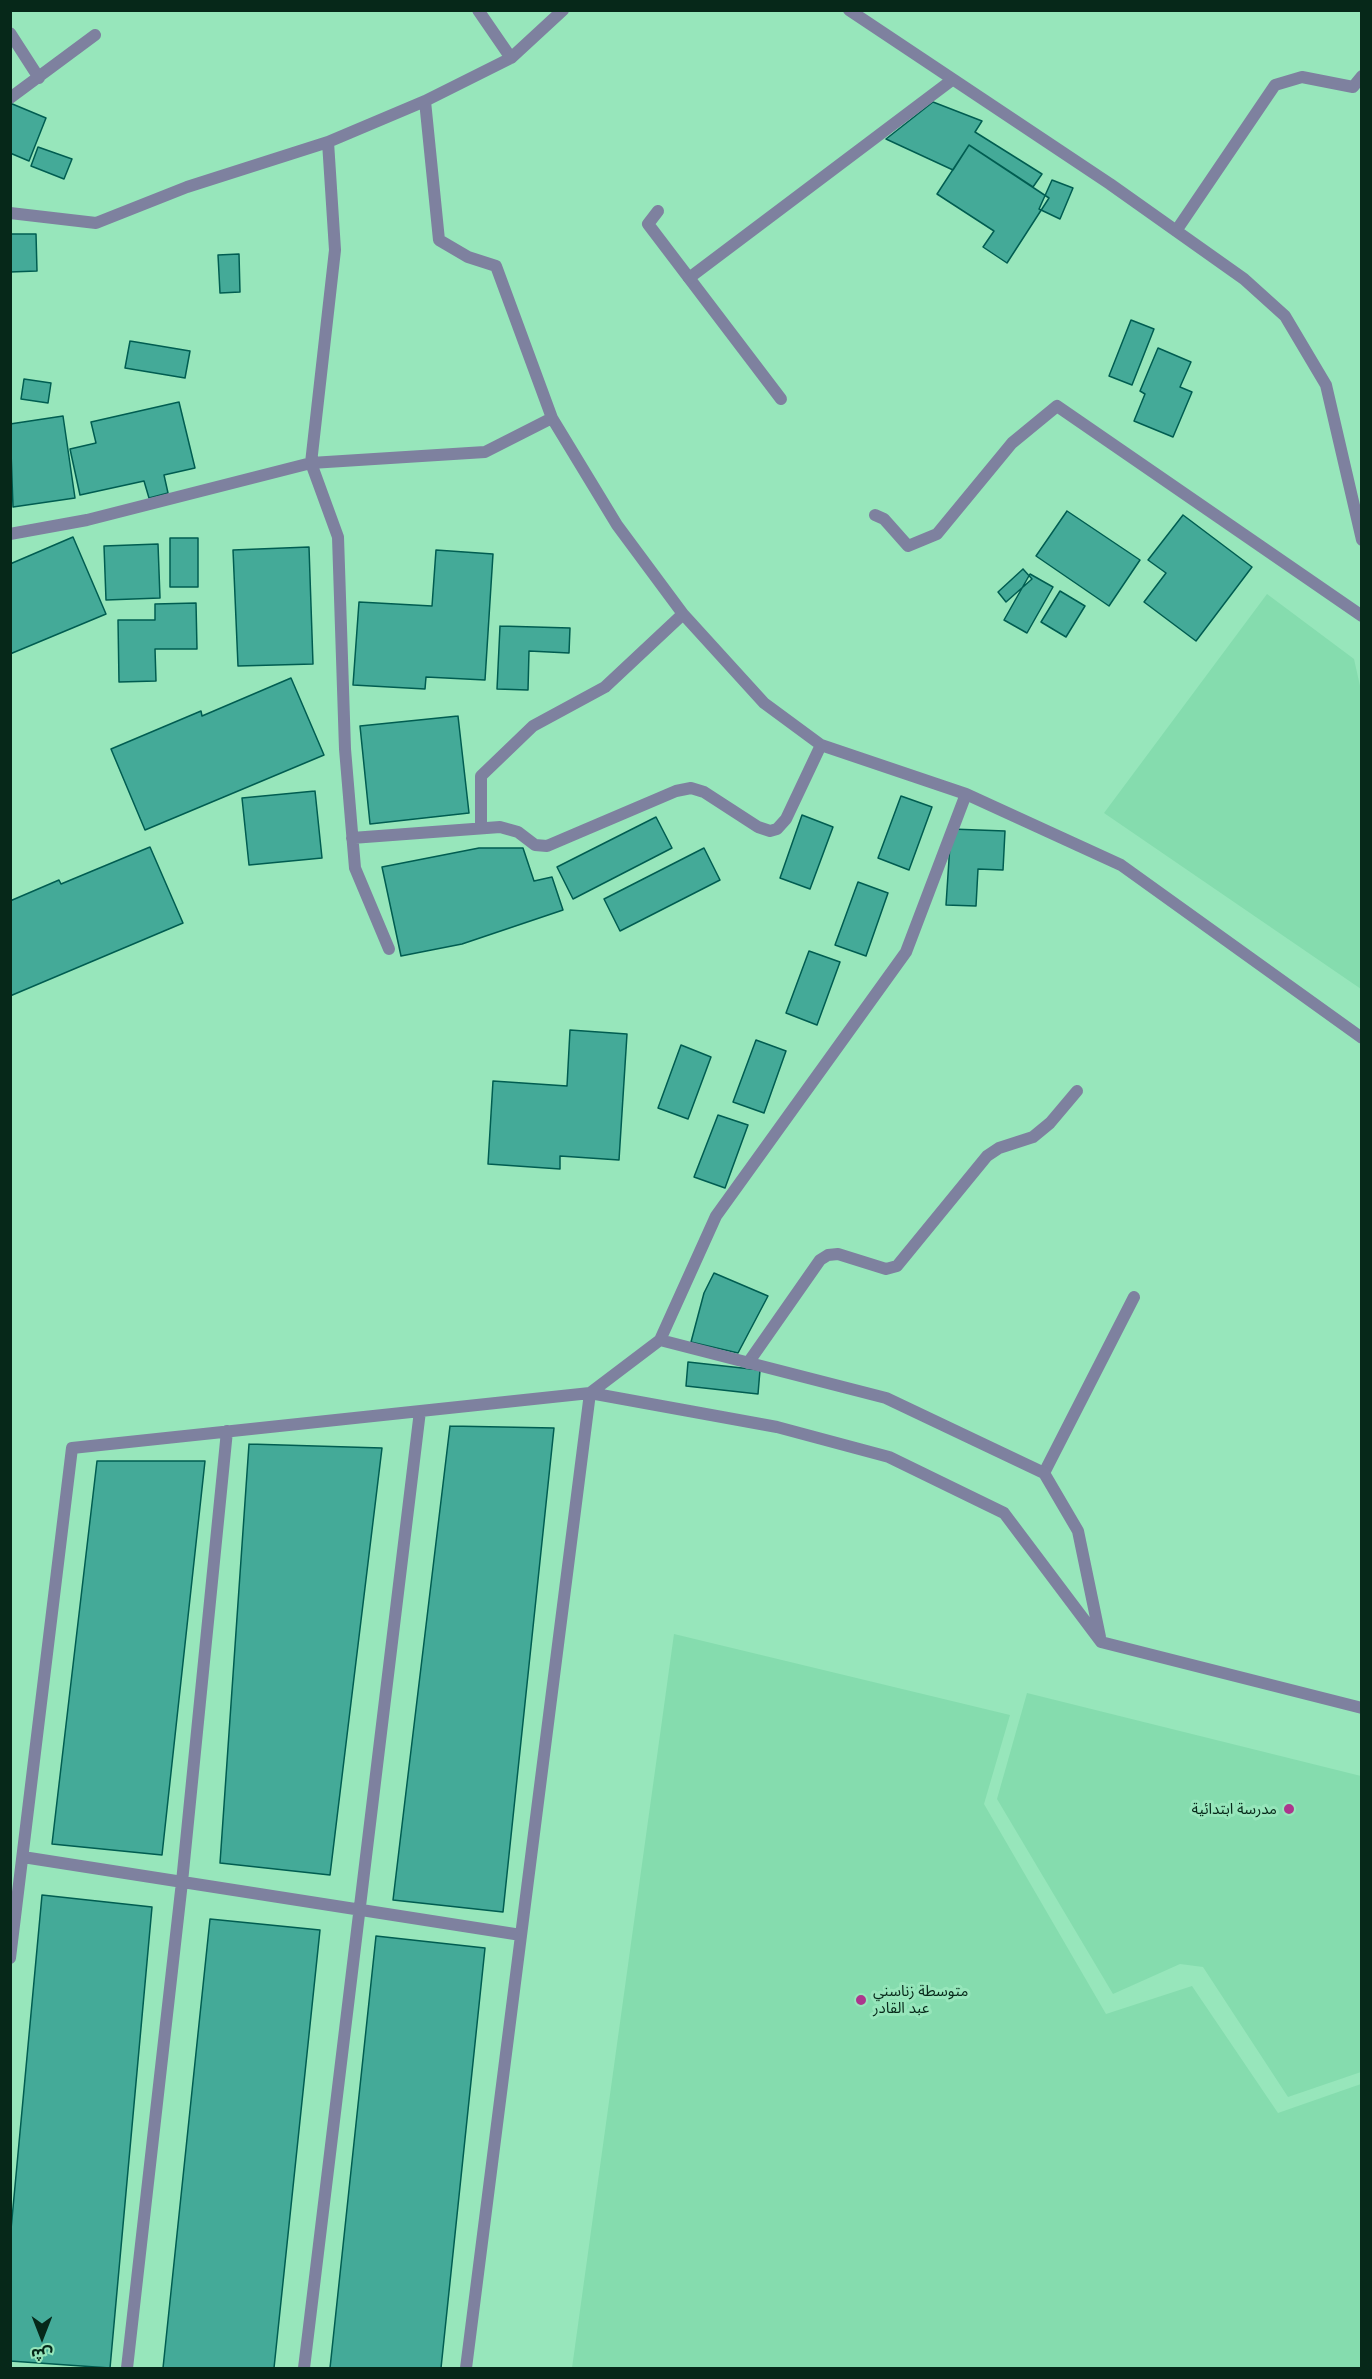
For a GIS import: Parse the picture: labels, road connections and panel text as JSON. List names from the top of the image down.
{
  "places": ["مدرسة ابتدائية", "متوسطة زناسني عبد القادر"],
  "north": "bottom"
}
